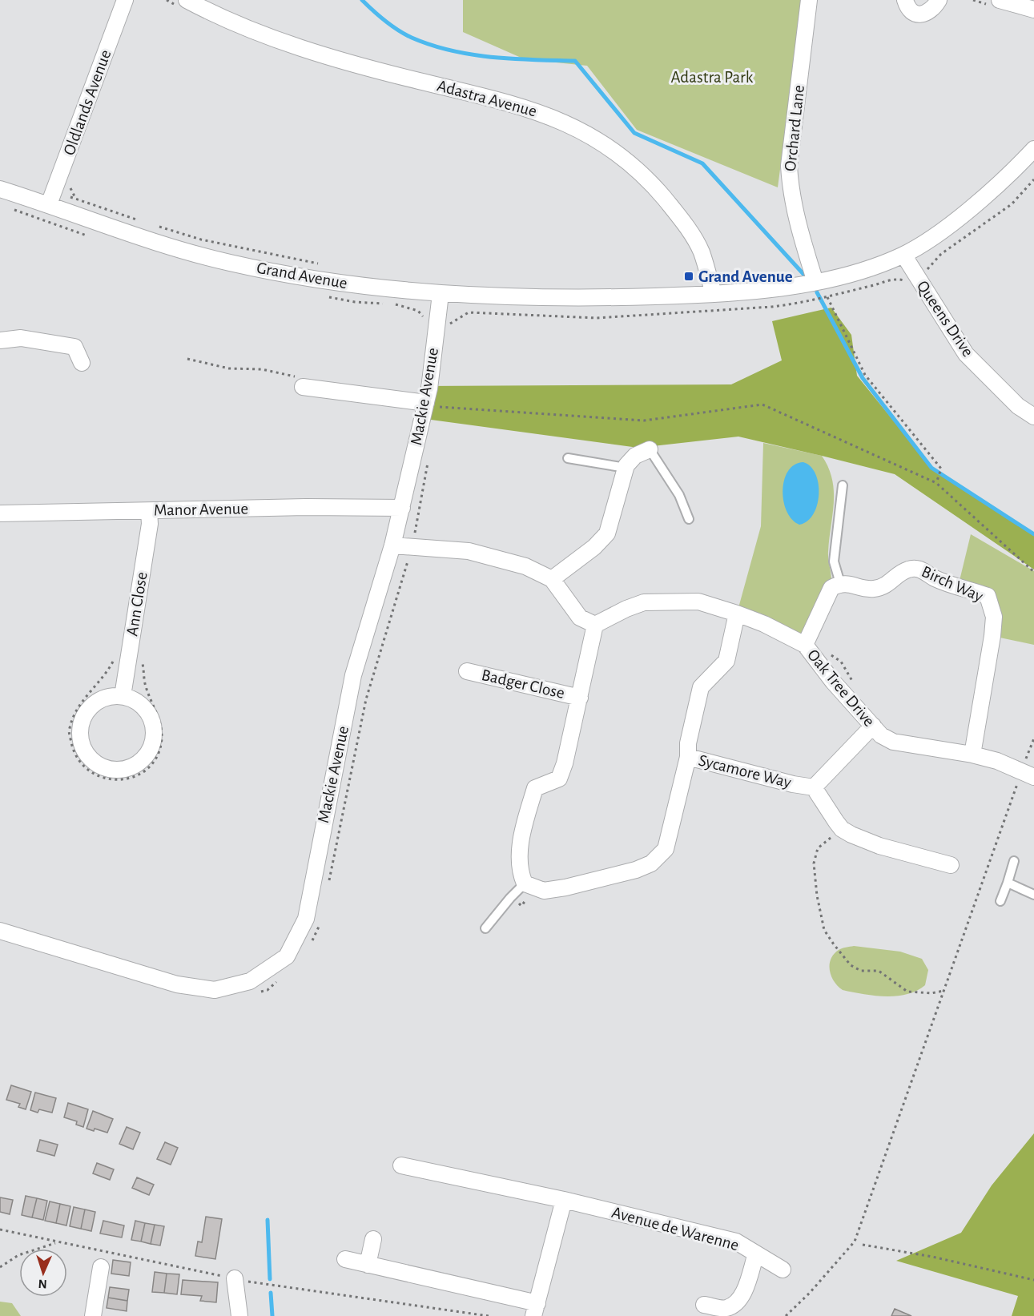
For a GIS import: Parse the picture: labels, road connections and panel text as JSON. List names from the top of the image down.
{
  "streets": {
    "street": [
      "Adastra Avenue",
      "Oldlands Avenue",
      "Orchard Lane",
      "Grand Avenue",
      "Queens Drive",
      "Mackie Avenue",
      "Manor Avenue",
      "Birch Way",
      "Ann Close",
      "Badger Close",
      "Oak Tree Drive",
      "Sycamore Way",
      "Avenue de Warenne"
    ]
  },
  "crossings": [
    ["Adastra Avenue", "Grand Avenue"],
    ["Oldlands Avenue", "Grand Avenue"],
    ["Orchard Lane", "Grand Avenue"],
    ["Grand Avenue", "Queens Drive"],
    ["Grand Avenue", "Mackie Avenue"],
    ["Mackie Avenue", "Manor Avenue"],
    ["Manor Avenue", "Ann Close"],
    ["Birch Way", "Oak Tree Drive"],
    ["Badger Close", "Oak Tree Drive"],
    ["Oak Tree Drive", "Sycamore Way"]
  ],
  "parks": ["Adastra Park"],
  "places": {
    "transit": ["Grand Avenue"]
  },
  "north": "bottom"
}
